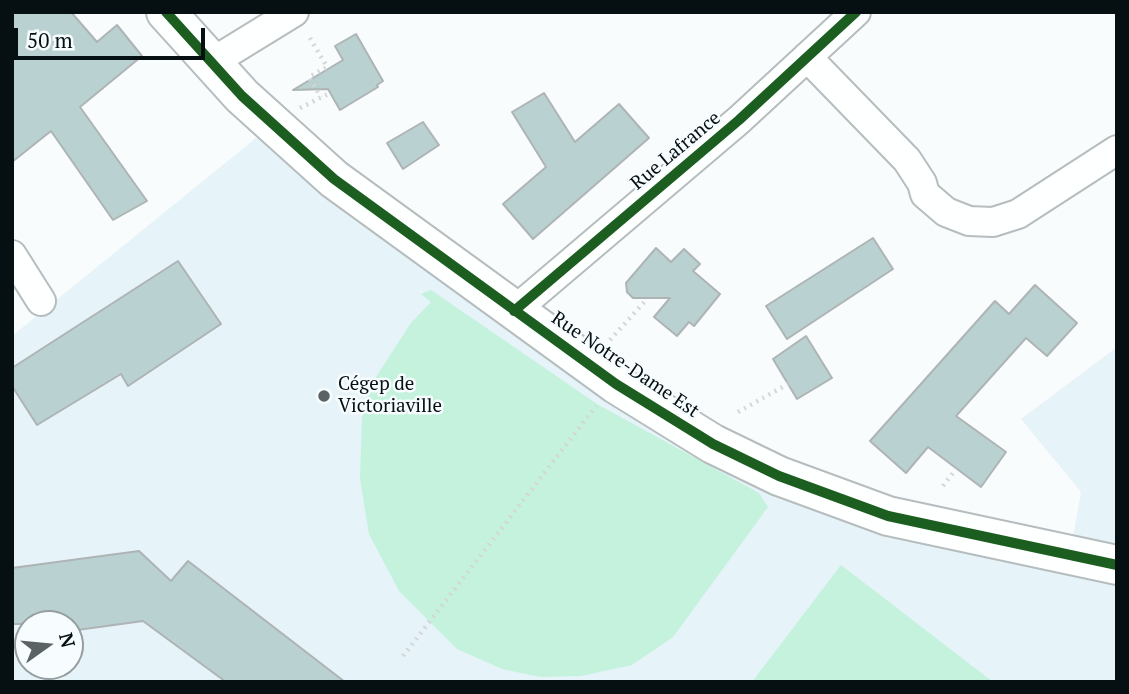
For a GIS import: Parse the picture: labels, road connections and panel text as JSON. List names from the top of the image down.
{
  "streets": {
    "street": ["Rue Lafrance", "Rue Notre-Dame Est"]
  },
  "crossings": [
    ["Rue Lafrance", "Rue Notre-Dame Est"]
  ],
  "places": ["Cégep de Victoriaville"],
  "scale_bar": "50 m",
  "north": "right"
}
